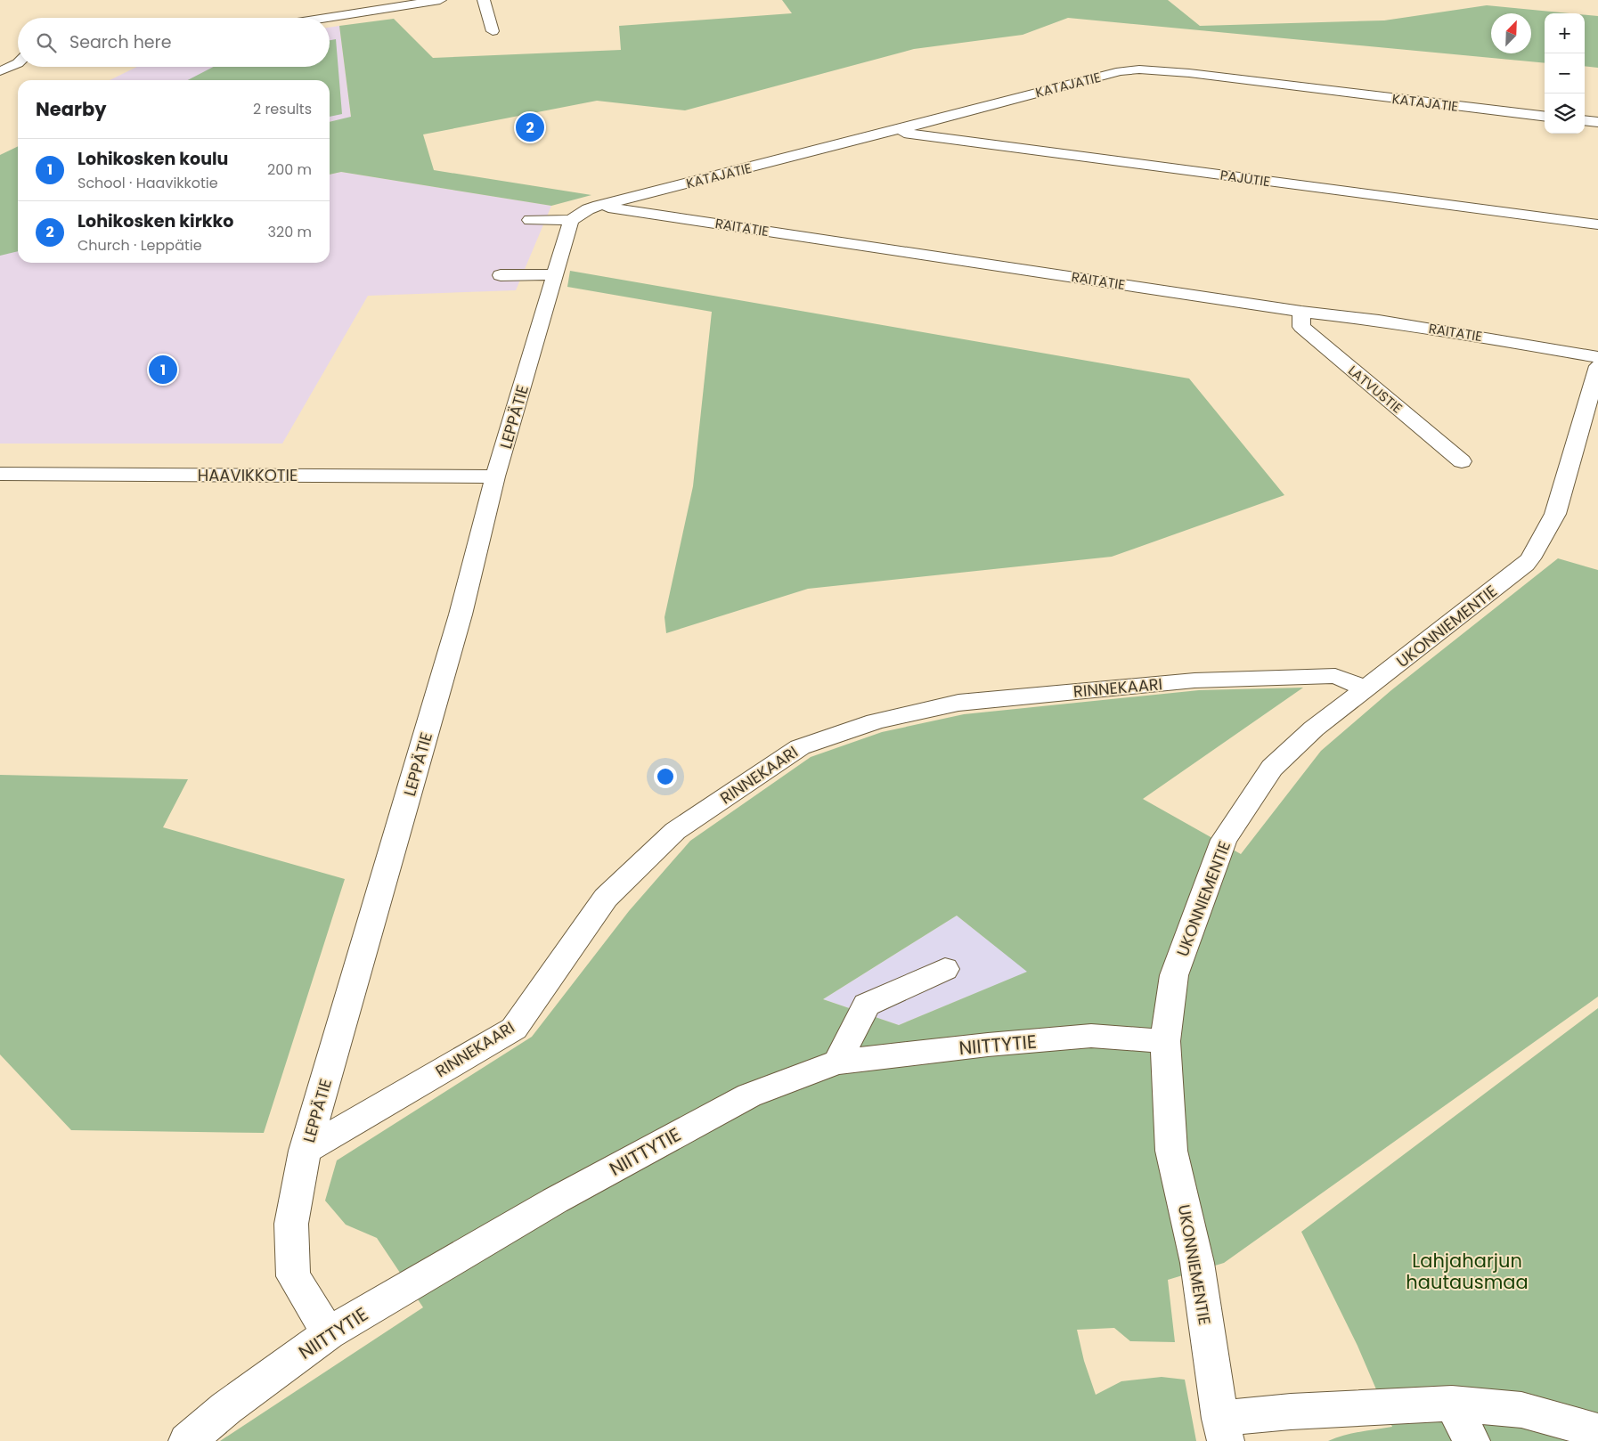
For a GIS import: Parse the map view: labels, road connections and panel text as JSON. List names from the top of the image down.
{
  "streets": {
    "street": [
      "KATAJATIE",
      "PAJUTIE",
      "RAITATIE",
      "LATVUSTIE",
      "LEPPÄTIE",
      "HAAVIKKOTIE",
      "UKONNIEMENTIE",
      "RINNEKAARI",
      "NIITTYTIE"
    ]
  },
  "crossings": [
    ["KATAJATIE", "PAJUTIE"],
    ["KATAJATIE", "RAITATIE"],
    ["RAITATIE", "LATVUSTIE"],
    ["LEPPÄTIE", "HAAVIKKOTIE"],
    ["LEPPÄTIE", "RINNEKAARI"],
    ["LEPPÄTIE", "NIITTYTIE"],
    ["UKONNIEMENTIE", "RINNEKAARI"],
    ["UKONNIEMENTIE", "NIITTYTIE"]
  ],
  "parks": ["Lahjaharjun hautausmaa"],
  "north": "top right",
  "page": {
    "map_buttons": ["+", "−"],
    "search": "Search here",
    "heading": ["Nearby", "2 results"],
    "pins": ["2", "1"],
    "list": [
      {
        "mark": "1",
        "name": "Lohikosken koulu",
        "note": "School · Haavikkotie",
        "value": "200 m"
      },
      {
        "mark": "2",
        "name": "Lohikosken kirkko",
        "note": "Church · Leppätie",
        "value": "320 m"
      }
    ]
  }
}
